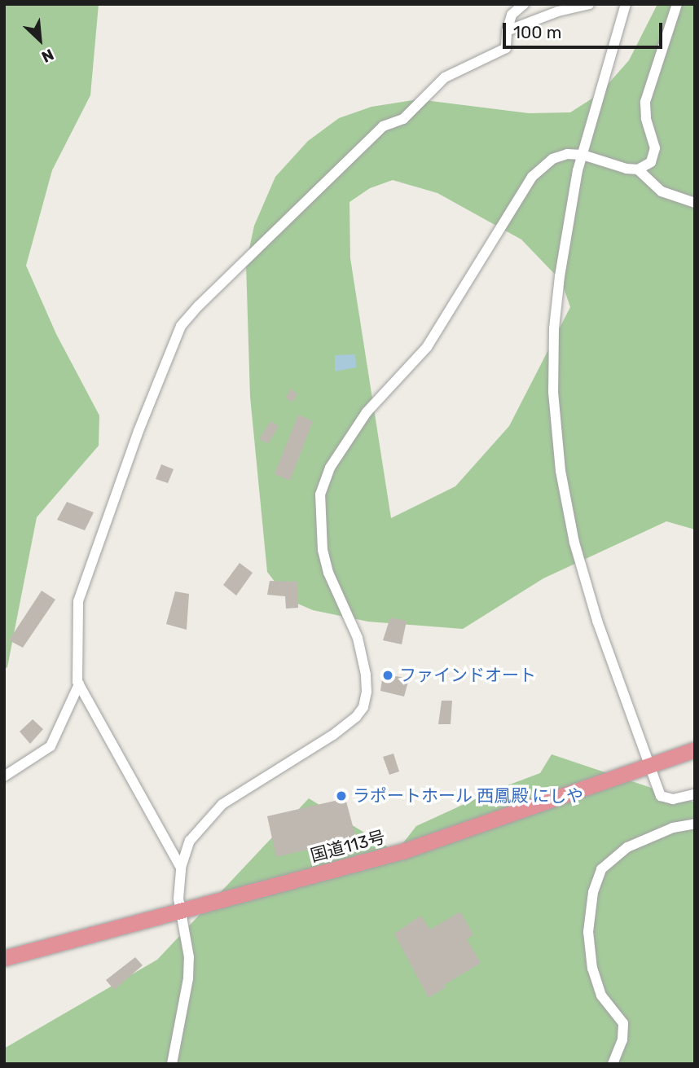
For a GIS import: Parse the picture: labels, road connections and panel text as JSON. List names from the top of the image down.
{
  "streets": {
    "highway": ["国道113号"]
  },
  "places": ["ファインドオート", "ラポートホール 西鳳殿 にしや"],
  "scale_bar": "100 m",
  "north": "bottom right"
}
